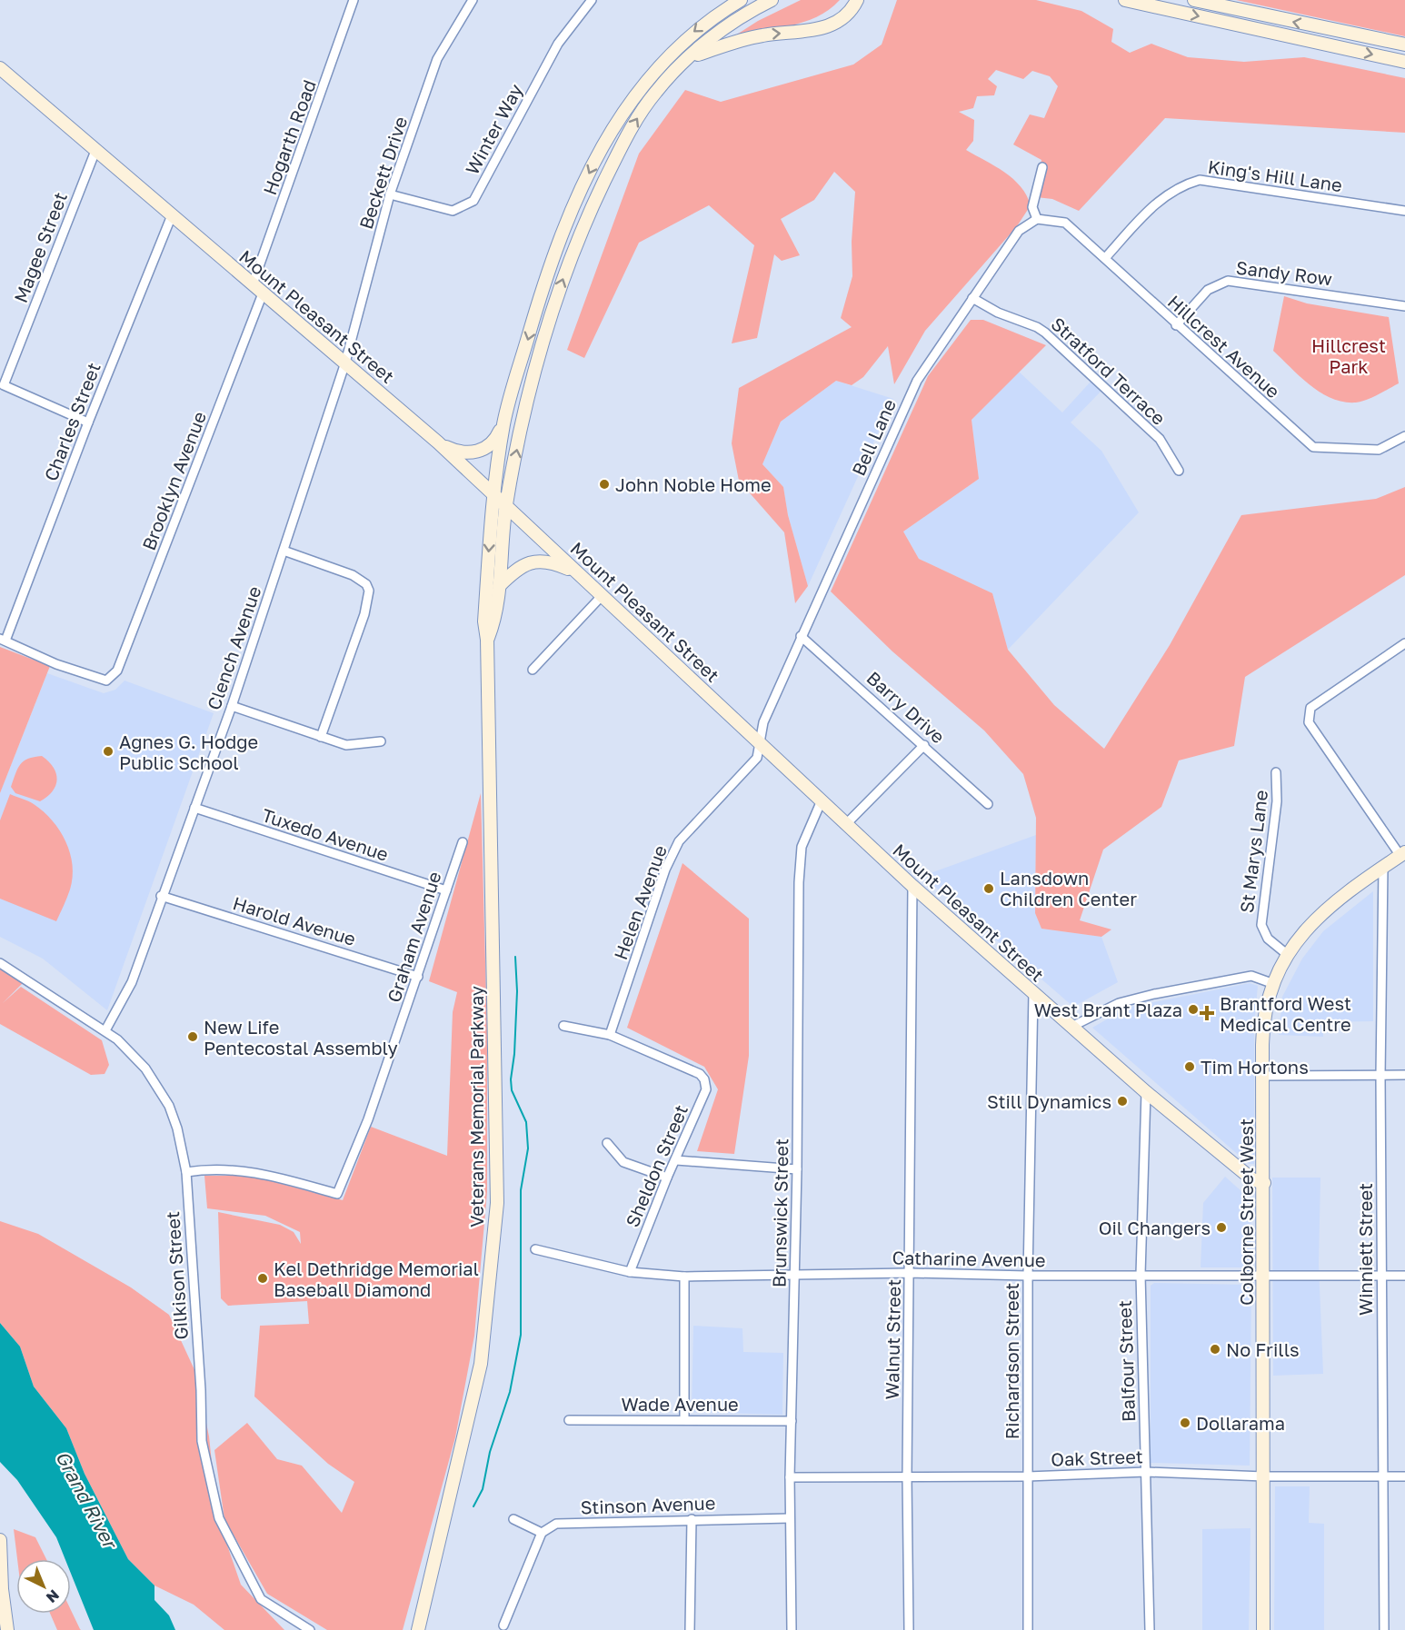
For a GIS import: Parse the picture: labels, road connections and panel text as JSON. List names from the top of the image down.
{
  "streets": {
    "main road": ["Mount Pleasant Street", "Veterans Memorial Parkway", "Colborne Street West"],
    "street": [
      "Winter Way",
      "Hogarth Road",
      "Beckett Drive",
      "King's Hill Lane",
      "Magee Street",
      "Sandy Row",
      "Hillcrest Avenue",
      "Stratford Terrace",
      "Charles Street",
      "Bell Lane",
      "Brooklyn Avenue",
      "Clench Avenue",
      "Barry Drive",
      "Tuxedo Avenue",
      "St Marys Lane",
      "Helen Avenue",
      "Harold Avenue",
      "Graham Avenue",
      "Sheldon Street",
      "Brunswick Street",
      "Winniett Street",
      "Catharine Avenue",
      "Gilkison Street",
      "Walnut Street",
      "Richardson Street",
      "Balfour Street",
      "Wade Avenue",
      "Oak Street",
      "Stinson Avenue"
    ]
  },
  "crossings": [
    ["Winter Way", "Beckett Drive"],
    ["Hogarth Road", "Mount Pleasant Street"],
    ["Beckett Drive", "Mount Pleasant Street"],
    ["Beckett Drive", "Clench Avenue"],
    ["King's Hill Lane", "Hillcrest Avenue"],
    ["Magee Street", "Mount Pleasant Street"],
    ["Magee Street", "Charles Street"],
    ["Sandy Row", "Hillcrest Avenue"],
    ["Mount Pleasant Street", "Charles Street"],
    ["Mount Pleasant Street", "Bell Lane"],
    ["Mount Pleasant Street", "Brooklyn Avenue"],
    ["Mount Pleasant Street", "Clench Avenue"],
    ["Mount Pleasant Street", "Helen Avenue"],
    ["Mount Pleasant Street", "Veterans Memorial Parkway"],
    ["Mount Pleasant Street", "Colborne Street West"],
    ["Mount Pleasant Street", "Brunswick Street"],
    ["Mount Pleasant Street", "Walnut Street"],
    ["Mount Pleasant Street", "Richardson Street"],
    ["Mount Pleasant Street", "Balfour Street"],
    ["Hillcrest Avenue", "Bell Lane"],
    ["Stratford Terrace", "Bell Lane"],
    ["Charles Street", "Brooklyn Avenue"],
    ["Bell Lane", "Barry Drive"],
    ["Bell Lane", "Helen Avenue"],
    ["Clench Avenue", "Tuxedo Avenue"],
    ["Clench Avenue", "Harold Avenue"],
    ["Clench Avenue", "Gilkison Street"],
    ["Tuxedo Avenue", "Graham Avenue"],
    ["St Marys Lane", "Colborne Street West"],
    ["Helen Avenue", "Sheldon Street"],
    ["Harold Avenue", "Graham Avenue"],
    ["Graham Avenue", "Gilkison Street"],
    ["Sheldon Street", "Catharine Avenue"],
    ["Colborne Street West", "Winniett Street"],
    ["Colborne Street West", "Catharine Avenue"],
    ["Colborne Street West", "Oak Street"],
    ["Brunswick Street", "Catharine Avenue"],
    ["Brunswick Street", "Wade Avenue"],
    ["Brunswick Street", "Oak Street"],
    ["Brunswick Street", "Stinson Avenue"],
    ["Winniett Street", "Catharine Avenue"],
    ["Winniett Street", "Oak Street"],
    ["Catharine Avenue", "Walnut Street"],
    ["Catharine Avenue", "Richardson Street"],
    ["Catharine Avenue", "Balfour Street"],
    ["Walnut Street", "Oak Street"],
    ["Richardson Street", "Oak Street"],
    ["Balfour Street", "Oak Street"]
  ],
  "water": ["Grand River"],
  "parks": ["Hillcrest Park"],
  "places": {
    "other": [
      "John Noble Home",
      "Agnes G. Hodge Public School",
      "Lansdown Children Center",
      "West Brant Plaza",
      "New Life Pentecostal Assembly",
      "Tim Hortons",
      "Still Dynamics",
      "Oil Changers",
      "Kel Dethridge Memorial Baseball Diamond",
      "No Frills",
      "Dollarama"
    ],
    "health": ["Brantford West Medical Centre"]
  },
  "north": "bottom right"
}
